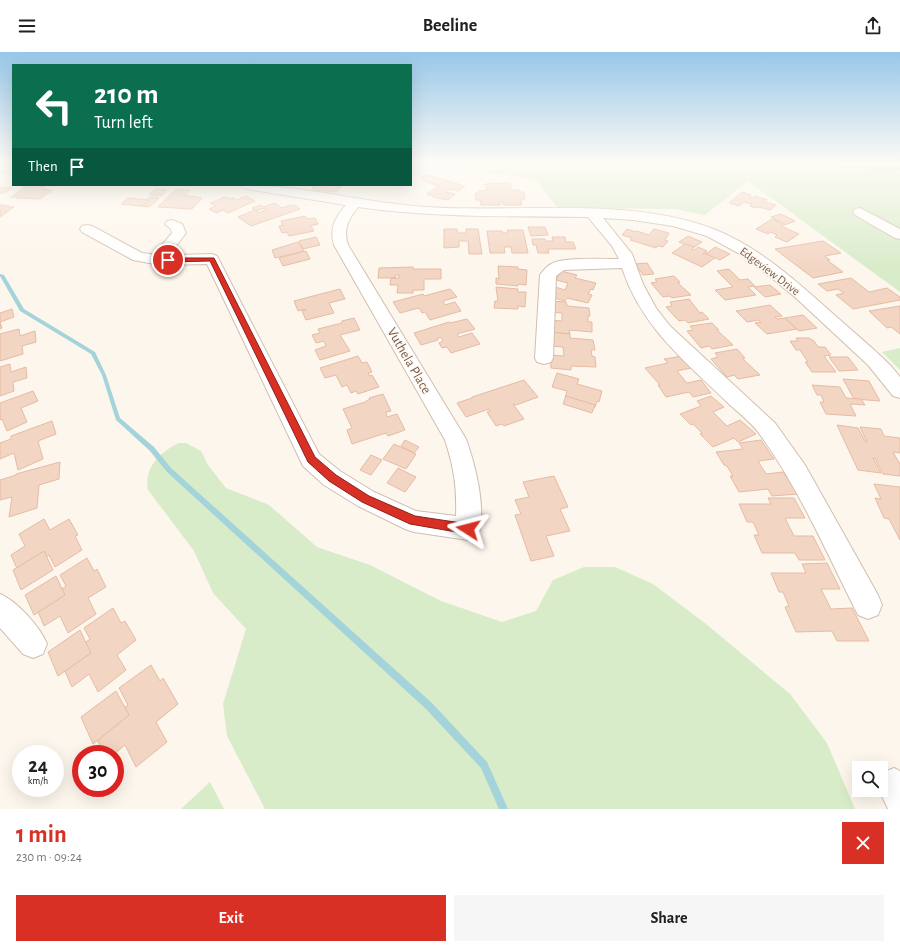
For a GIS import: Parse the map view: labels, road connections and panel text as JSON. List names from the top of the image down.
{
  "streets": {
    "street": ["Edgeview Drive", "Vuthela Place"]
  },
  "crossings": [
    ["Edgeview Drive", "Vuthela Place"]
  ],
  "page": {
    "header": "Beeline",
    "turn": ["210 m", "Turn left"],
    "then": "Then",
    "speed": "24 km/h",
    "limit": "30",
    "heading": ["1 min", "230 m · 09:24"],
    "buttons": ["Exit", "Share"]
  }
}
